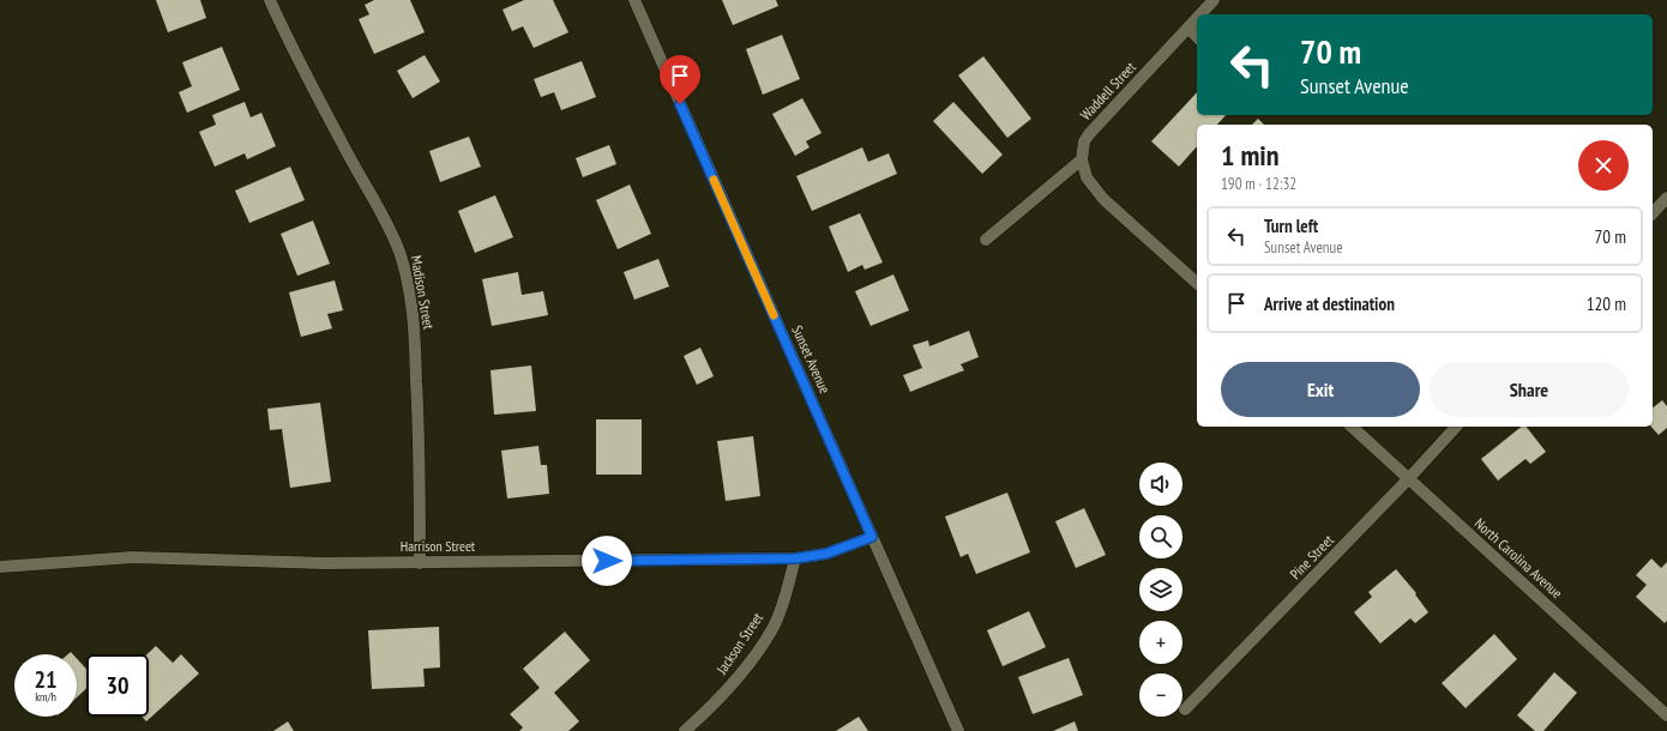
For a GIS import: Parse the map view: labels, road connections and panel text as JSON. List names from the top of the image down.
{
  "streets": {
    "street": [
      "Waddell Street",
      "Madison Street",
      "Sunset Avenue",
      "Harrison Street",
      "Pine Street",
      "North Carolina Avenue",
      "Jackson Street"
    ]
  },
  "crossings": [
    ["Madison Street", "Harrison Street"],
    ["Sunset Avenue", "Harrison Street"],
    ["Harrison Street", "Jackson Street"],
    ["Pine Street", "North Carolina Avenue"]
  ],
  "page": {
    "turn": ["70 m", "Sunset Avenue"],
    "heading": ["1 min", "190 m · 12:32"],
    "list": [
      {
        "name": "Turn left",
        "note": "Sunset Avenue",
        "value": "70 m"
      },
      {
        "name": "Arrive at destination",
        "value": "120 m"
      }
    ],
    "buttons": ["Exit", "Share"],
    "map_buttons": ["+", "−"],
    "speed": "21 km/h",
    "limit": "30"
  }
}
